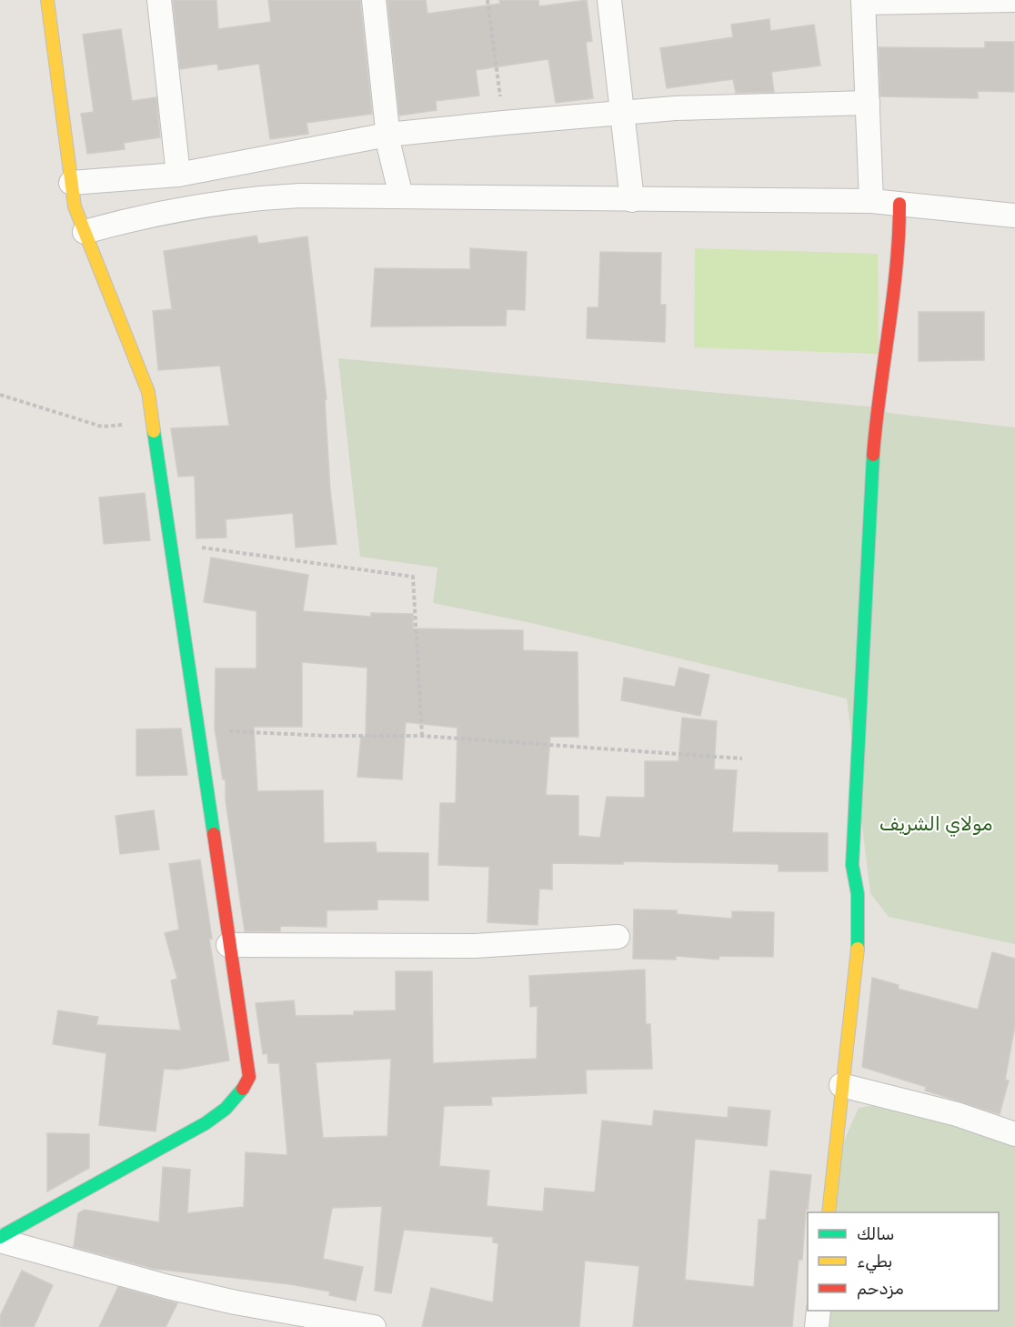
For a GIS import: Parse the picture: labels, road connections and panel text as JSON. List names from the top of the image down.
{
  "parks": ["مولاي الشريف"],
  "legend": ["سالك", "بطيء", "مزدحم"]
}
